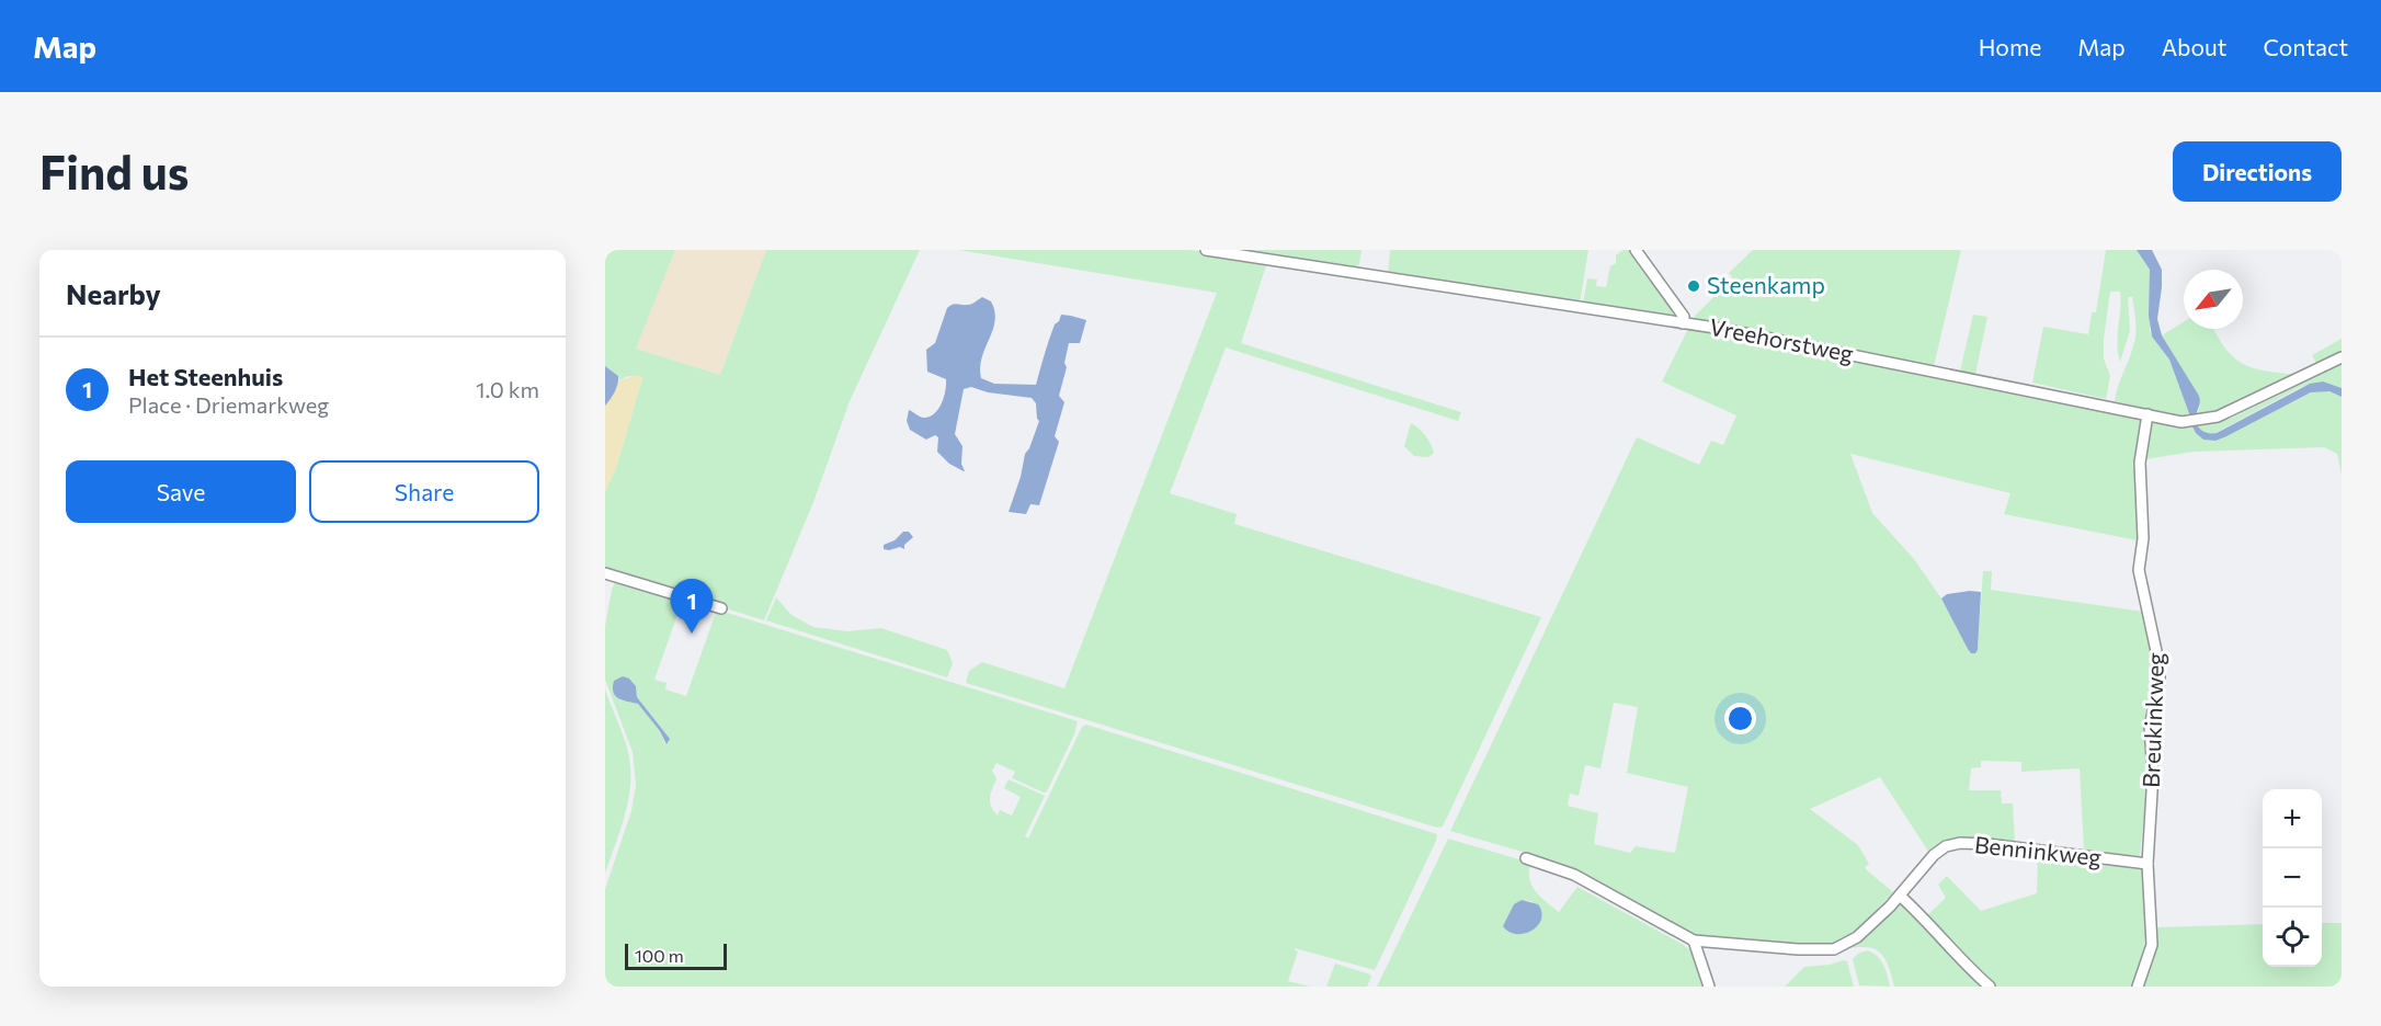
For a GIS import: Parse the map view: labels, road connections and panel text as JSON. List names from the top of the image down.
{
  "streets": {
    "street": ["Vreehorstweg", "Breukinkweg", "Benninkweg"]
  },
  "crossings": [
    ["Vreehorstweg", "Breukinkweg"],
    ["Breukinkweg", "Benninkweg"]
  ],
  "places": ["Steenkamp"],
  "scale_bar": "100 m",
  "north": "bottom left",
  "page": {
    "header": "Map",
    "nav": [
      "Home",
      "Map",
      "About",
      "Contact"
    ],
    "buttons": [
      "Directions",
      ["Save", "Share"]
    ],
    "title": "Find us",
    "heading": "Nearby",
    "list": [
      {
        "mark": "1",
        "name": "Het Steenhuis",
        "note": "Place · Driemarkweg",
        "value": "1.0 km"
      }
    ],
    "pins": "1",
    "map_buttons": ["+", "−"],
    "scale": "100 m"
  }
}
